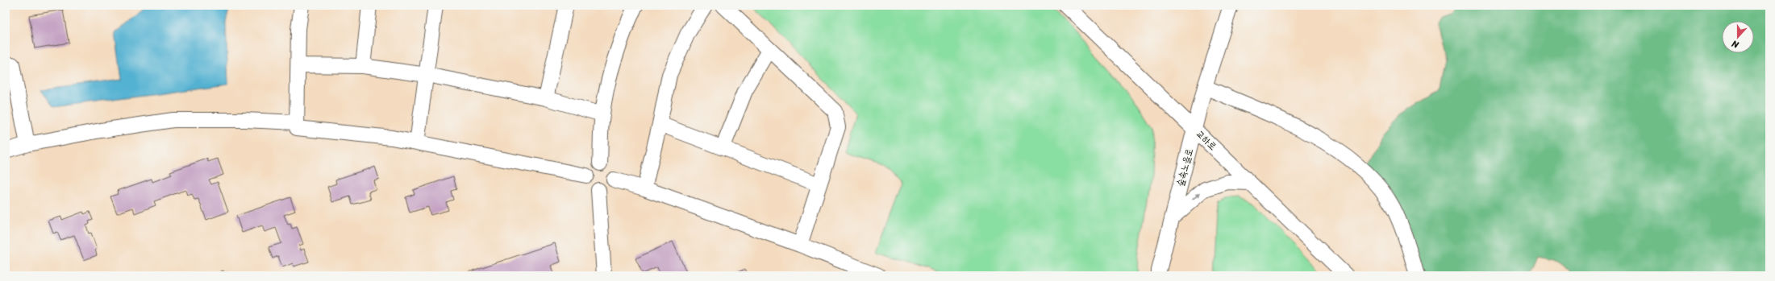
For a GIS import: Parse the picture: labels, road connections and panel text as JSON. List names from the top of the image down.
{
  "streets": {
    "street": ["교하로", "숲속노을로"]
  },
  "crossings": [
    ["교하로", "숲속노을로"]
  ],
  "north": "bottom"
}
